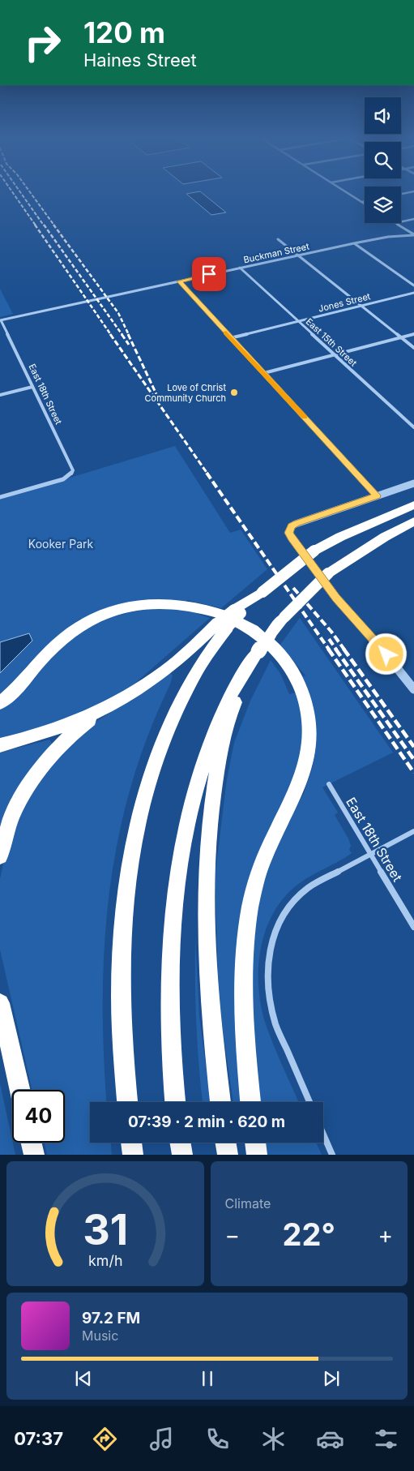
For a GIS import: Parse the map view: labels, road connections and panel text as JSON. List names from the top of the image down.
{
  "streets": {
    "street": [
      "Buckman Street",
      "Jones Street",
      "East 15th Street",
      "East 18th Street"
    ]
  },
  "crossings": [
    ["Buckman Street", "East 15th Street"],
    ["Buckman Street", "East 18th Street"],
    ["Jones Street", "East 15th Street"]
  ],
  "parks": ["Kooker Park"],
  "places": ["Love of Christ Community Church"],
  "page": {
    "turn": ["120 m", "Haines Street"],
    "limit": "40",
    "trip": "07:39 · 2 min · 620 m",
    "tile": "Climate",
    "heat": ["−", "22°", "+"],
    "song": ["97.2 FM", "Music"],
    "tabs": "07:37",
    "gauge": ["31", "km/h"]
  }
}
